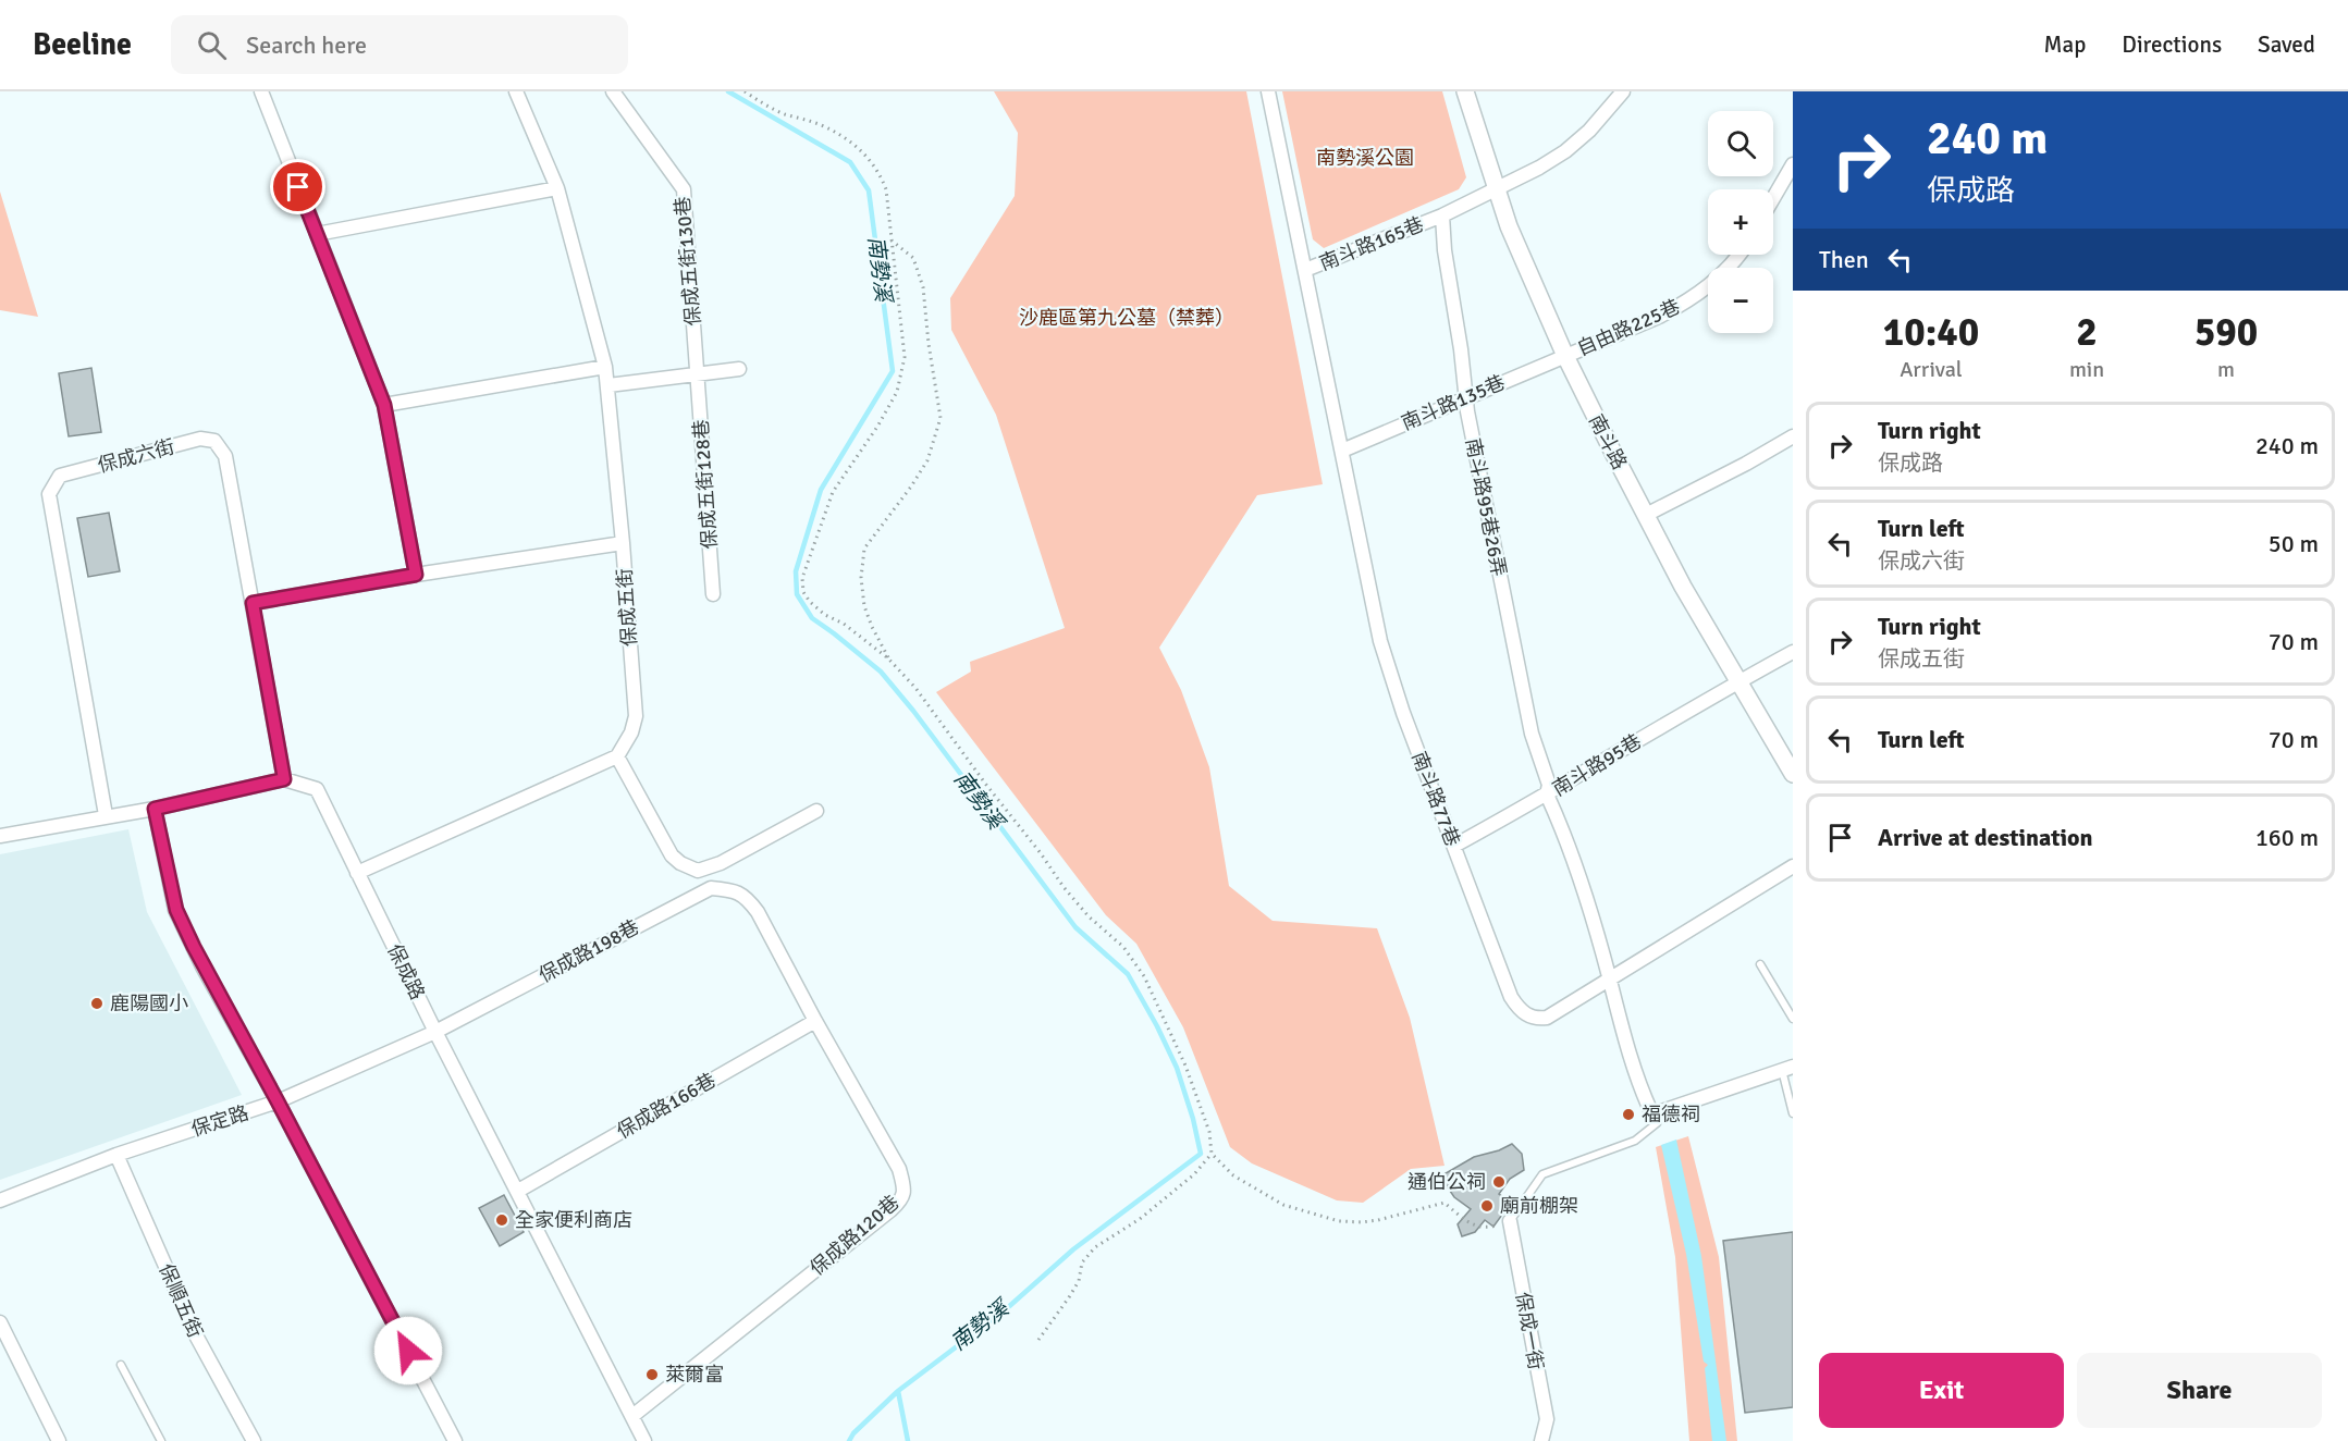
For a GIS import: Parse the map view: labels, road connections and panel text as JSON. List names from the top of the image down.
{
  "streets": {
    "street": [
      "南斗路165巷",
      "保成五街130巷",
      "自由路225巷",
      "南斗路135巷",
      "南斗路",
      "保成六街",
      "保成五街128巷",
      "南斗路95巷26弄",
      "保成五街",
      "南斗路95巷",
      "南斗路77巷",
      "保成路198巷",
      "保成路",
      "保成路166巷",
      "保定路",
      "保成路120巷",
      "保順五街",
      "保成一街"
    ]
  },
  "crossings": [
    ["南斗路165巷", "南斗路"],
    ["南斗路165巷", "南斗路95巷26弄"],
    ["南斗路165巷", "南斗路77巷"],
    ["保成五街130巷", "保成五街128巷"],
    ["自由路225巷", "南斗路135巷"],
    ["自由路225巷", "南斗路"],
    ["南斗路135巷", "南斗路"],
    ["南斗路135巷", "南斗路95巷26弄"],
    ["南斗路135巷", "南斗路77巷"],
    ["南斗路", "南斗路95巷"],
    ["保成六街", "保成五街"],
    ["保成六街", "保成路"],
    ["南斗路95巷26弄", "南斗路95巷"],
    ["南斗路95巷26弄", "南斗路77巷"],
    ["南斗路95巷", "南斗路77巷"],
    ["保成路198巷", "保成路"],
    ["保成路198巷", "保定路"],
    ["保成路198巷", "保成路120巷"],
    ["保成路", "保成路166巷"],
    ["保成路", "保定路"],
    ["保成路", "保成路120巷"],
    ["保成路166巷", "保成路120巷"],
    ["保定路", "保順五街"]
  ],
  "water": ["南勢溪"],
  "parks": ["南勢溪公園", "沙鹿區第九公墓（禁葬）"],
  "places": [
    "鹿陽國小",
    "福德祠",
    "通伯公祠",
    "廟前棚架",
    "全家便利商店",
    "萊爾富"
  ],
  "page": {
    "header": "Beeline",
    "search": "Search here",
    "nav": ["Map", "Directions", "Saved"],
    "turn": ["240 m", "保成路"],
    "map_buttons": ["+", "−"],
    "then": "Then",
    "eta": [
      "10:40",
      "Arrival",
      "2",
      "min",
      "590",
      "m"
    ],
    "list": [
      {
        "name": "Turn right",
        "note": "保成路",
        "value": "240 m"
      },
      {
        "name": "Turn left",
        "note": "保成六街",
        "value": "50 m"
      },
      {
        "name": "Turn right",
        "note": "保成五街",
        "value": "70 m"
      },
      {
        "name": "Turn left",
        "value": "70 m"
      },
      {
        "name": "Arrive at destination",
        "value": "160 m"
      }
    ],
    "buttons": ["Exit", "Share"]
  }
}
